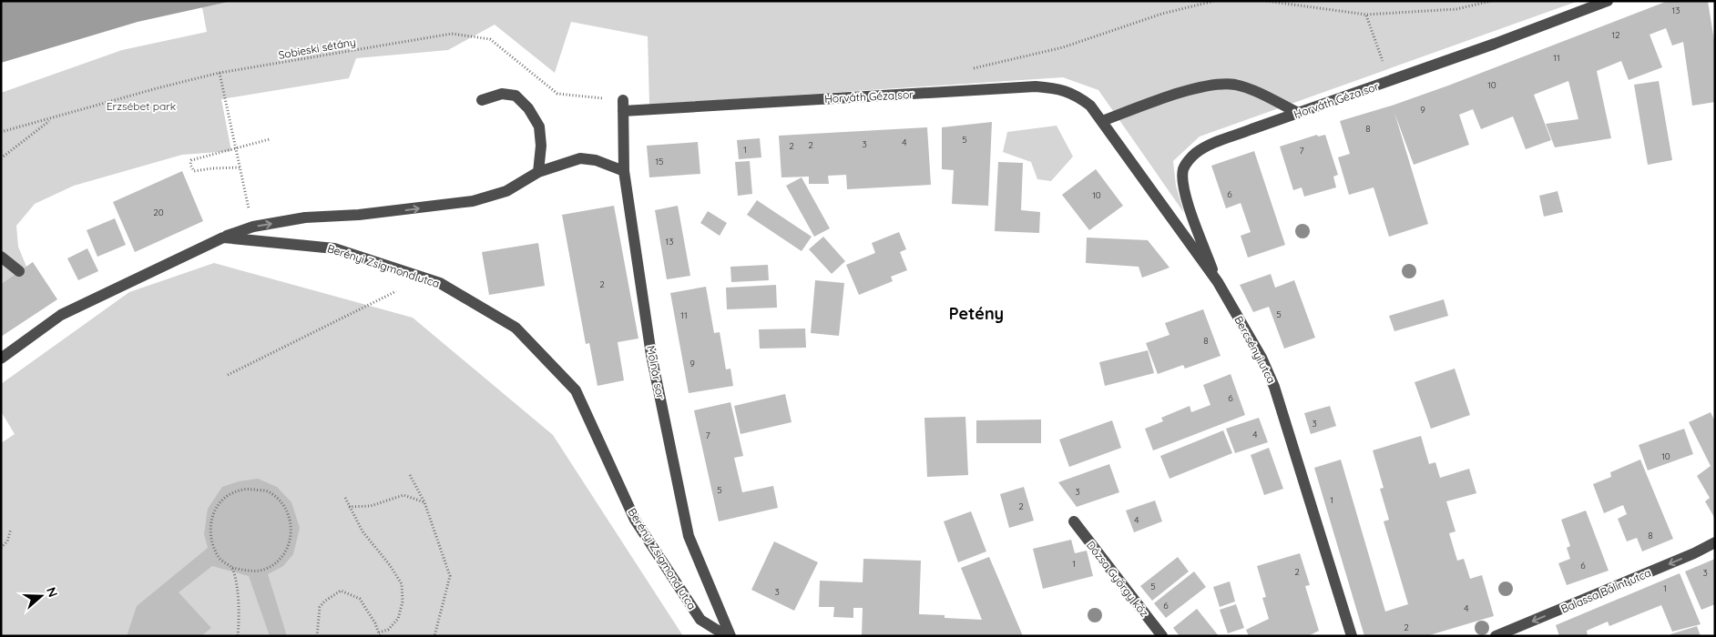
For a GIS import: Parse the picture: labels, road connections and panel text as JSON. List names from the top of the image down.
{
  "streets": {
    "street": [
      "Horváth Géza sor",
      "Berényi Zsigmond utca",
      "Bercsényi utca",
      "Molnár sor",
      "Dózsa György köz",
      "Balassa Bálint utca"
    ],
    "path": ["Sobieski sétány"]
  },
  "crossings": [
    ["Sobieski sétány", "Horváth Géza sor"],
    ["Sobieski sétány", "Molnár sor"],
    ["Horváth Géza sor", "Bercsényi utca"],
    ["Horváth Géza sor", "Molnár sor"],
    ["Berényi Zsigmond utca", "Molnár sor"]
  ],
  "one_way": ["Balassa Bálint utca"],
  "districts": ["Petény"],
  "parks": ["Erzsébet park"],
  "house_numbers": [
    "13",
    "12",
    "11",
    "10",
    "9",
    "8",
    "5",
    "4",
    "3",
    "2",
    "2",
    "1",
    "7",
    "15",
    "6",
    "10",
    "20",
    "13",
    "2",
    "5",
    "11",
    "8",
    "9",
    "6",
    "3",
    "4",
    "7",
    "10",
    "5",
    "3",
    "1",
    "2",
    "4",
    "8",
    "1",
    "6",
    "2",
    "3",
    "5",
    "1",
    "3",
    "6",
    "4",
    "2"
  ],
  "north": "right"
}
